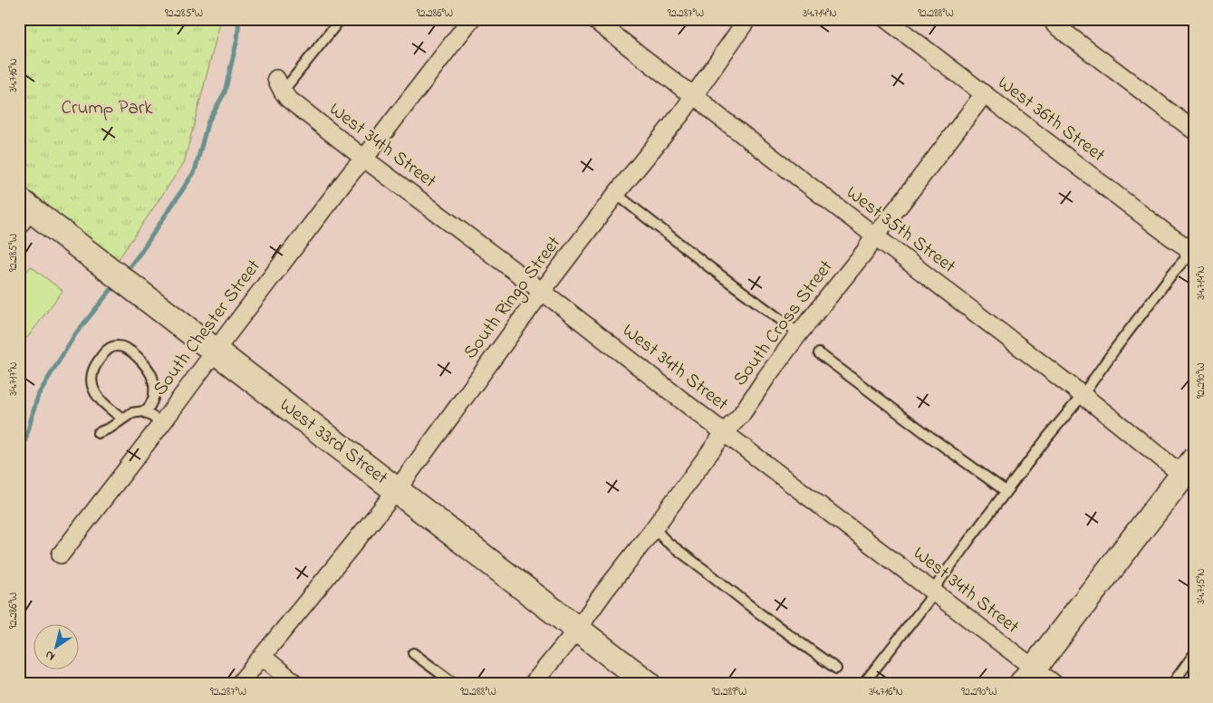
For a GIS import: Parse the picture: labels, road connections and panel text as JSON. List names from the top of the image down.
{
  "streets": {
    "street": [
      "West 36th Street",
      "West 34th Street",
      "West 35th Street",
      "South Ringo Street",
      "South Cross Street",
      "South Chester Street",
      "West 33rd Street"
    ]
  },
  "crossings": [
    ["West 36th Street", "South Cross Street"],
    ["West 34th Street", "South Ringo Street"],
    ["West 34th Street", "South Cross Street"],
    ["West 34th Street", "South Chester Street"],
    ["West 35th Street", "South Ringo Street"],
    ["West 35th Street", "South Cross Street"],
    ["South Ringo Street", "West 33rd Street"],
    ["South Cross Street", "West 33rd Street"],
    ["South Chester Street", "West 33rd Street"]
  ],
  "parks": ["Crump Park"],
  "north": "bottom left",
  "coordinates": [
    "92.285°W",
    "92.286°W",
    "92.287°W",
    "34.714°N",
    "92.288°W",
    "34.716°N",
    "34.717°N",
    "92.290°W",
    "34.715°N",
    "92.289°W"
  ]
}
